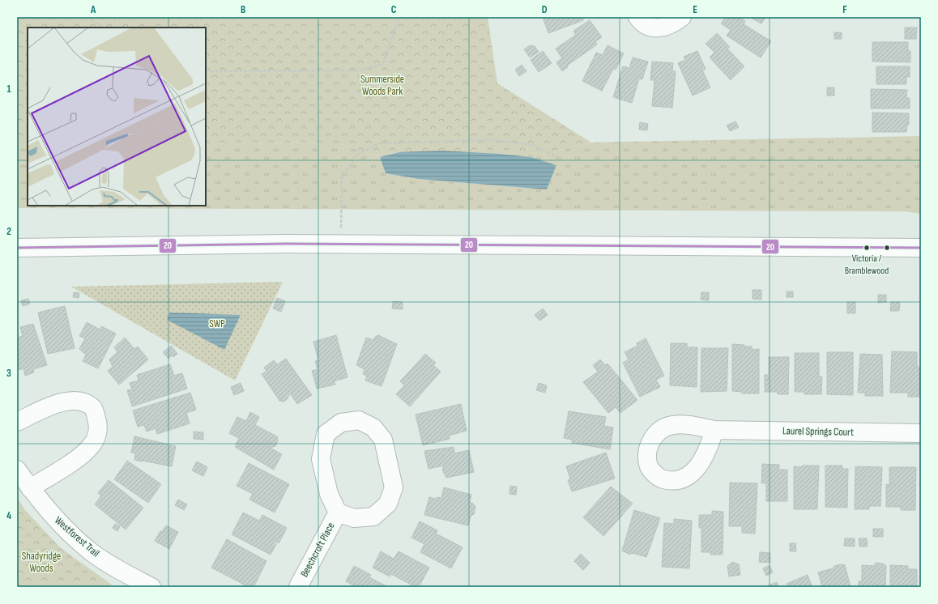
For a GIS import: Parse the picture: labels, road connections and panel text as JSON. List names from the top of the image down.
{
  "streets": {
    "street": ["Laurel Springs Court", "Westforest Trail", "Beechcroft Place"]
  },
  "parks": ["Summerside Woods Park", "SWP", "Shadyridge Woods"],
  "places": ["Victoria / Bramblewood"],
  "lines": ["transit line 20"],
  "grid": {
    "columns": [
      "A",
      "B",
      "C",
      "D",
      "E",
      "F"
    ],
    "rows": [
      "1",
      "2",
      "3",
      "4"
    ]
  }
}
